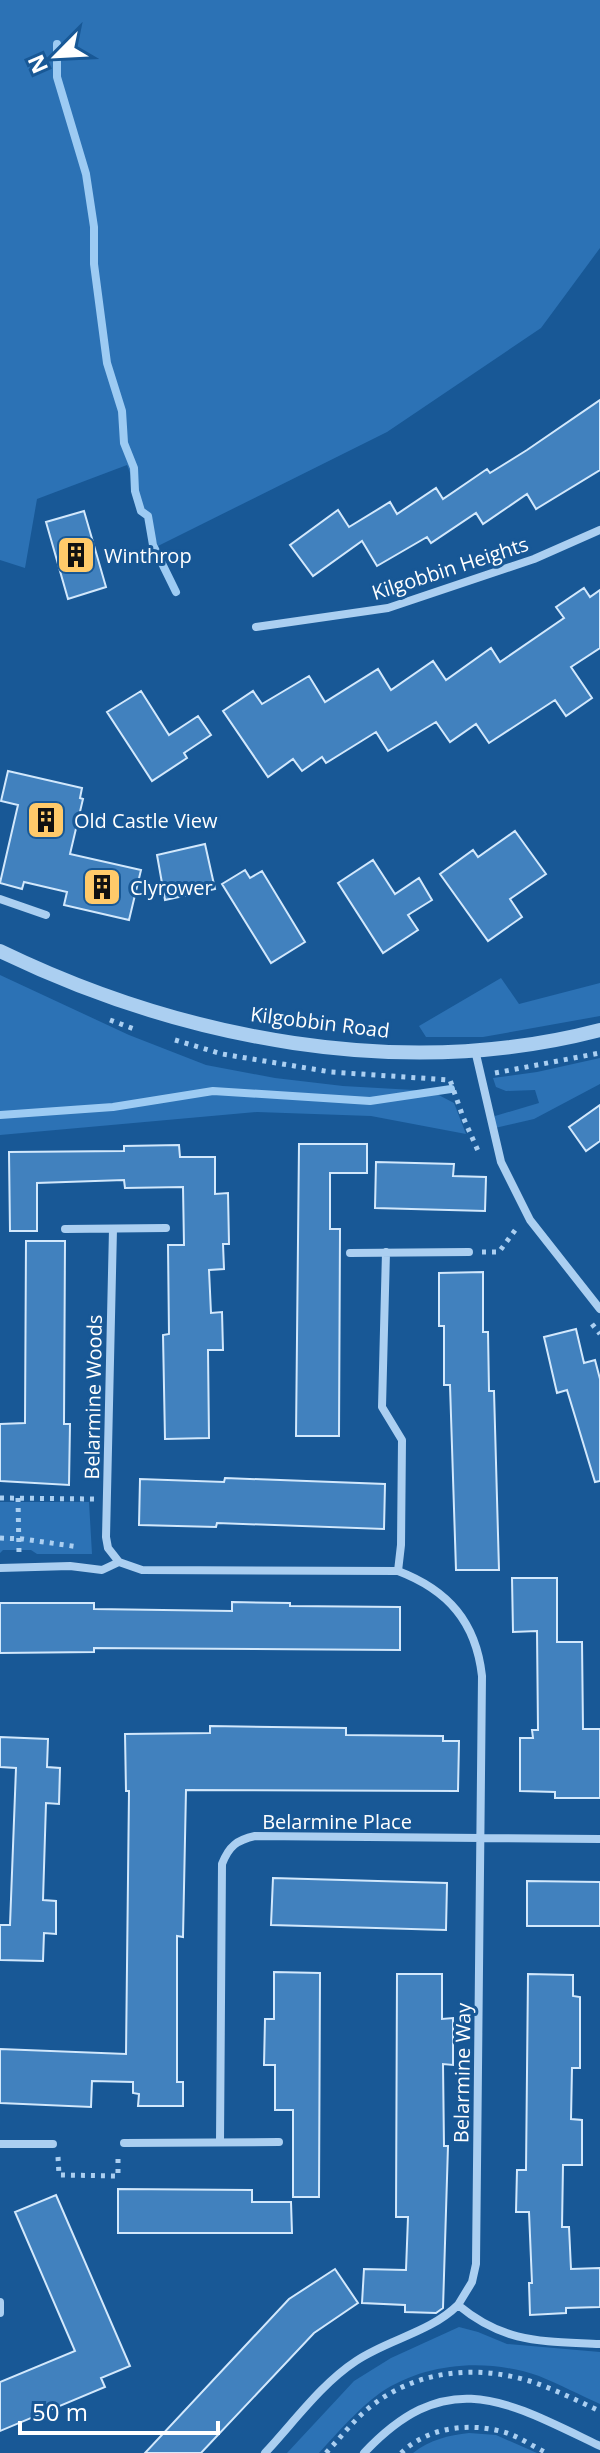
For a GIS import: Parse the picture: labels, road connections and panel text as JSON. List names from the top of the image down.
{
  "streets": {
    "street": [
      "Kilgobbin Heights",
      "Kilgobbin Road",
      "Belarmine Woods",
      "Belarmine Place",
      "Belarmine Way"
    ]
  },
  "crossings": [
    ["Belarmine Place", "Belarmine Way"]
  ],
  "places": {
    "building": ["Winthrop", "Old Castle View", "Clyrower"]
  },
  "scale_bar": "50 m",
  "north": "bottom left"
}
